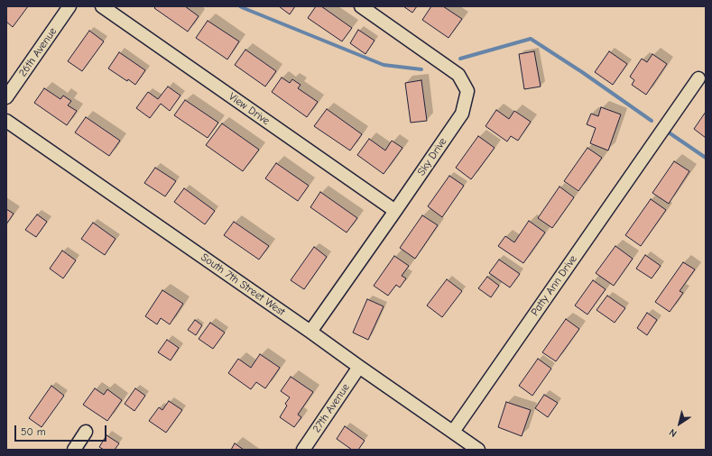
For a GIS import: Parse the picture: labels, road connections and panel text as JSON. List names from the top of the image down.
{
  "streets": {
    "street": [
      "26th Avenue",
      "View Drive",
      "Sky Drive",
      "South 7th Street West",
      "Patty Ann Drive",
      "27th Avenue"
    ]
  },
  "crossings": [
    ["View Drive", "Sky Drive"],
    ["Sky Drive", "South 7th Street West"],
    ["South 7th Street West", "Patty Ann Drive"],
    ["South 7th Street West", "27th Avenue"]
  ],
  "scale_bar": "50 m",
  "north": "bottom left"
}
